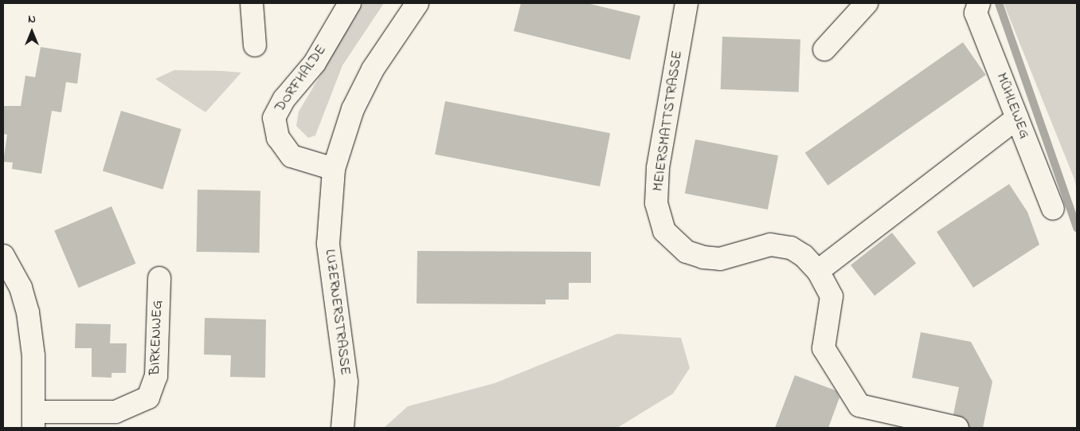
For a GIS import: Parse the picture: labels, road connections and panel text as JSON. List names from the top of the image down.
{
  "streets": {
    "street": [
      "DORFHALDE",
      "MÜHLEWEG",
      "MEIERSMATTSTRASSE",
      "LUZERNERSTRASSE",
      "BIRKENWEG"
    ]
  },
  "crossings": [
    ["DORFHALDE", "LUZERNERSTRASSE"]
  ],
  "north": "top"
}
